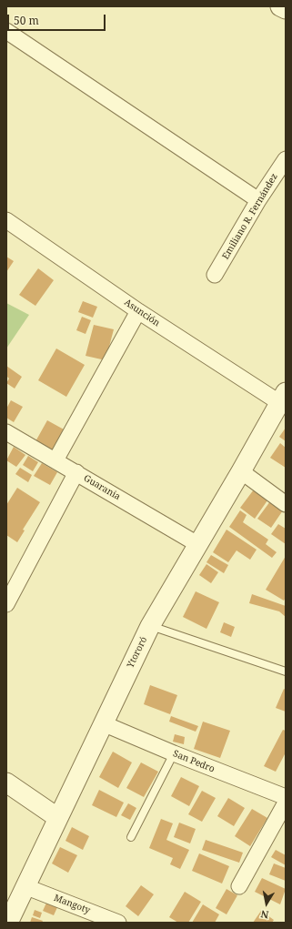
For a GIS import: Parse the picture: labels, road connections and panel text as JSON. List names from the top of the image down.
{
  "streets": {
    "street": [
      "Emiliano R. Fernández",
      "Asunción",
      "Guarania",
      "Ytororó",
      "San Pedro",
      "Mangoty"
    ]
  },
  "crossings": [
    ["Asunción", "Ytororó"],
    ["Guarania", "Ytororó"],
    ["Ytororó", "San Pedro"],
    ["Ytororó", "Mangoty"]
  ],
  "scale_bar": "50 m",
  "north": "bottom"
}
